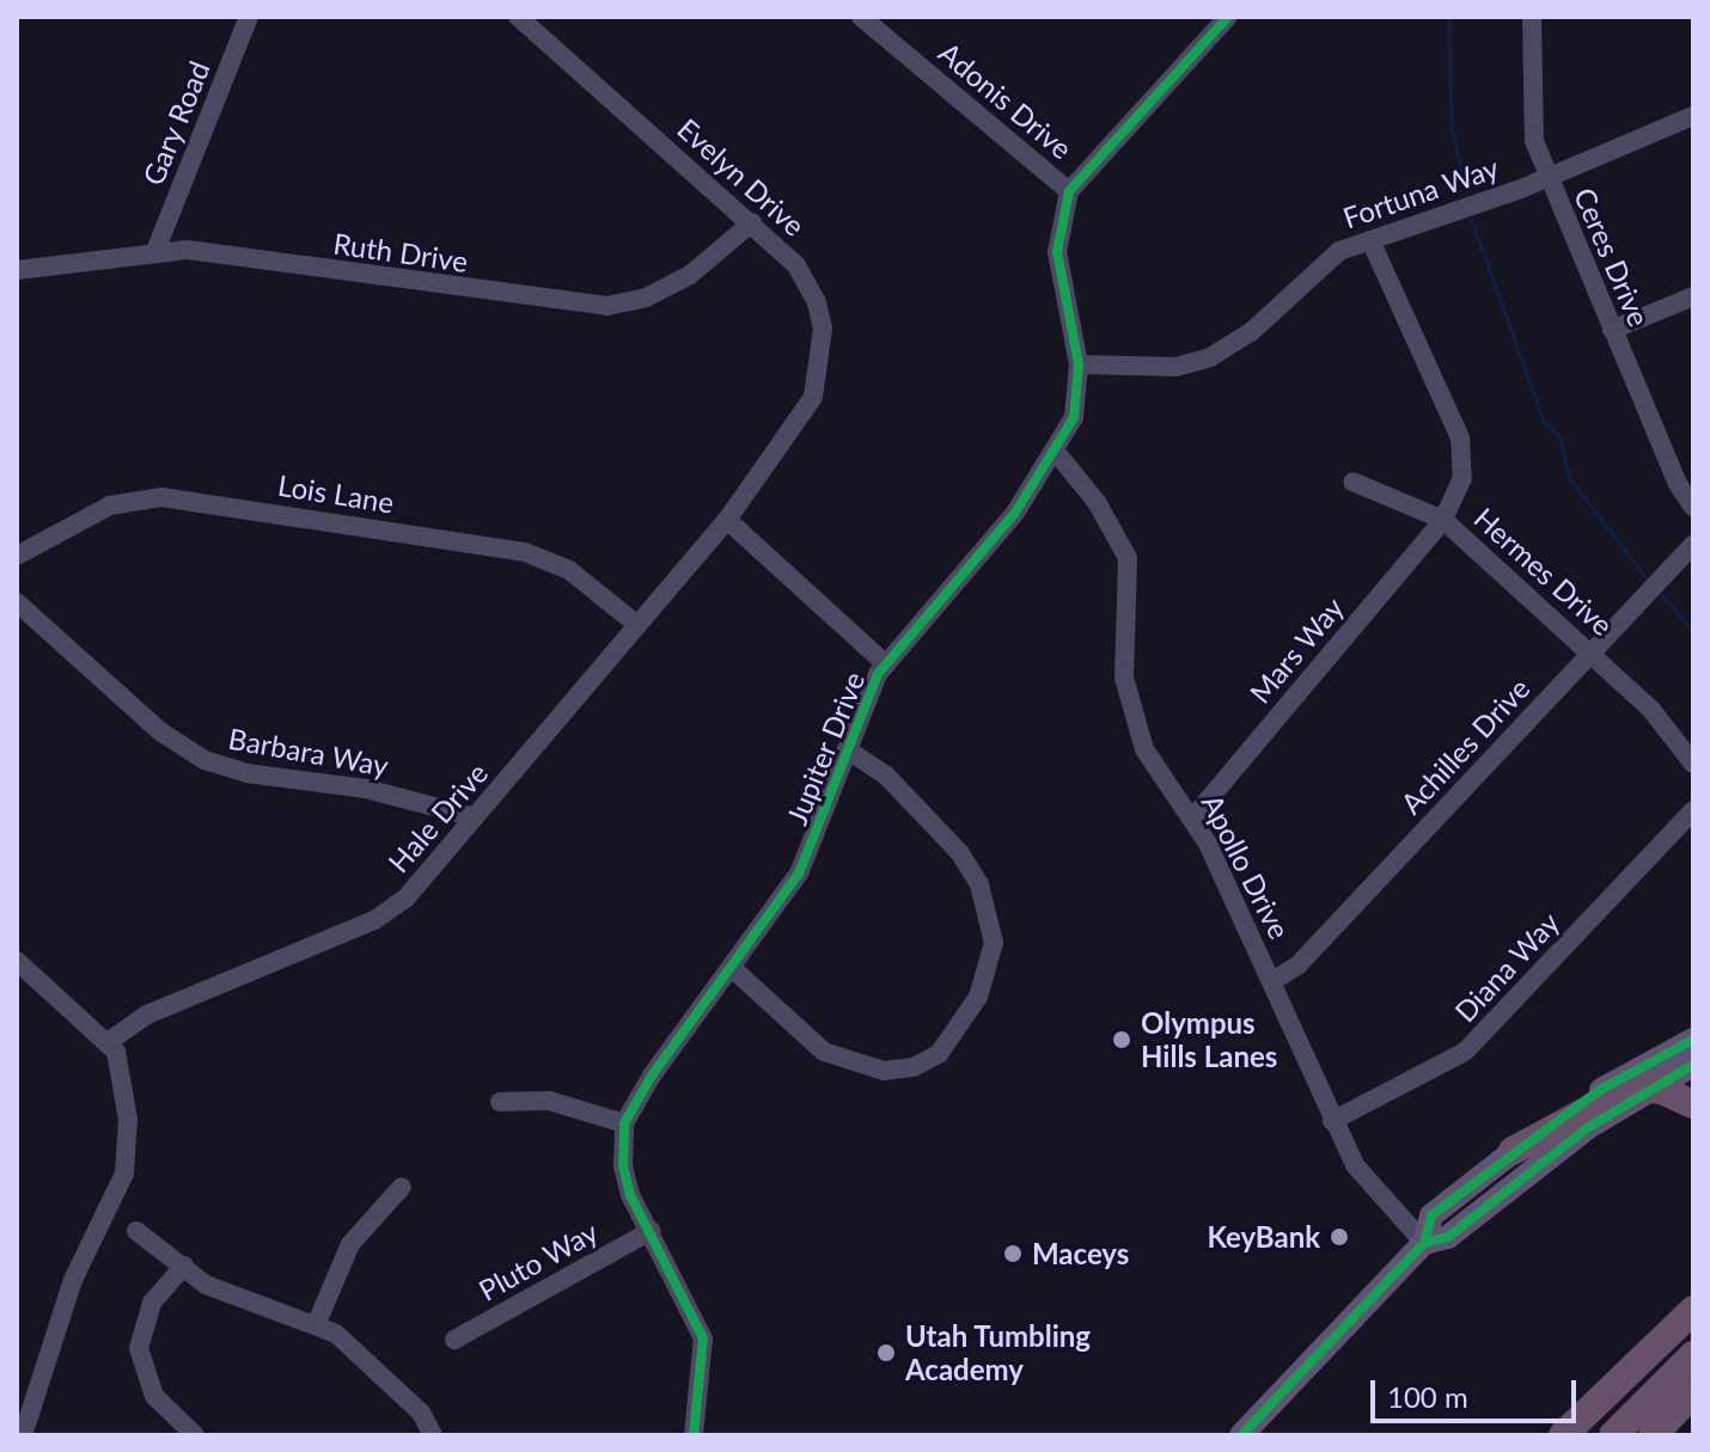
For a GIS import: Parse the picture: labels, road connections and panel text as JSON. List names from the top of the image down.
{
  "streets": {
    "street": [
      "Adonis Drive",
      "Gary Road",
      "Evelyn Drive",
      "Fortuna Way",
      "Ruth Drive",
      "Ceres Drive",
      "Lois Lane",
      "Hermes Drive",
      "Mars Way",
      "Achilles Drive",
      "Jupiter Drive",
      "Barbara Way",
      "Hale Drive",
      "Apollo Drive",
      "Diana Way",
      "Pluto Way"
    ]
  },
  "crossings": [
    ["Adonis Drive", "Jupiter Drive"],
    ["Gary Road", "Ruth Drive"],
    ["Evelyn Drive", "Ruth Drive"],
    ["Evelyn Drive", "Hale Drive"],
    ["Fortuna Way", "Ceres Drive"],
    ["Fortuna Way", "Hermes Drive"],
    ["Fortuna Way", "Jupiter Drive"],
    ["Lois Lane", "Hale Drive"],
    ["Hermes Drive", "Mars Way"],
    ["Hermes Drive", "Achilles Drive"],
    ["Mars Way", "Apollo Drive"],
    ["Achilles Drive", "Apollo Drive"],
    ["Jupiter Drive", "Apollo Drive"],
    ["Barbara Way", "Hale Drive"],
    ["Apollo Drive", "Diana Way"]
  ],
  "places": [
    "Olympus Hills Lanes",
    "KeyBank",
    "Maceys",
    "Utah Tumbling Academy"
  ],
  "scale_bar": "100 m"
}
